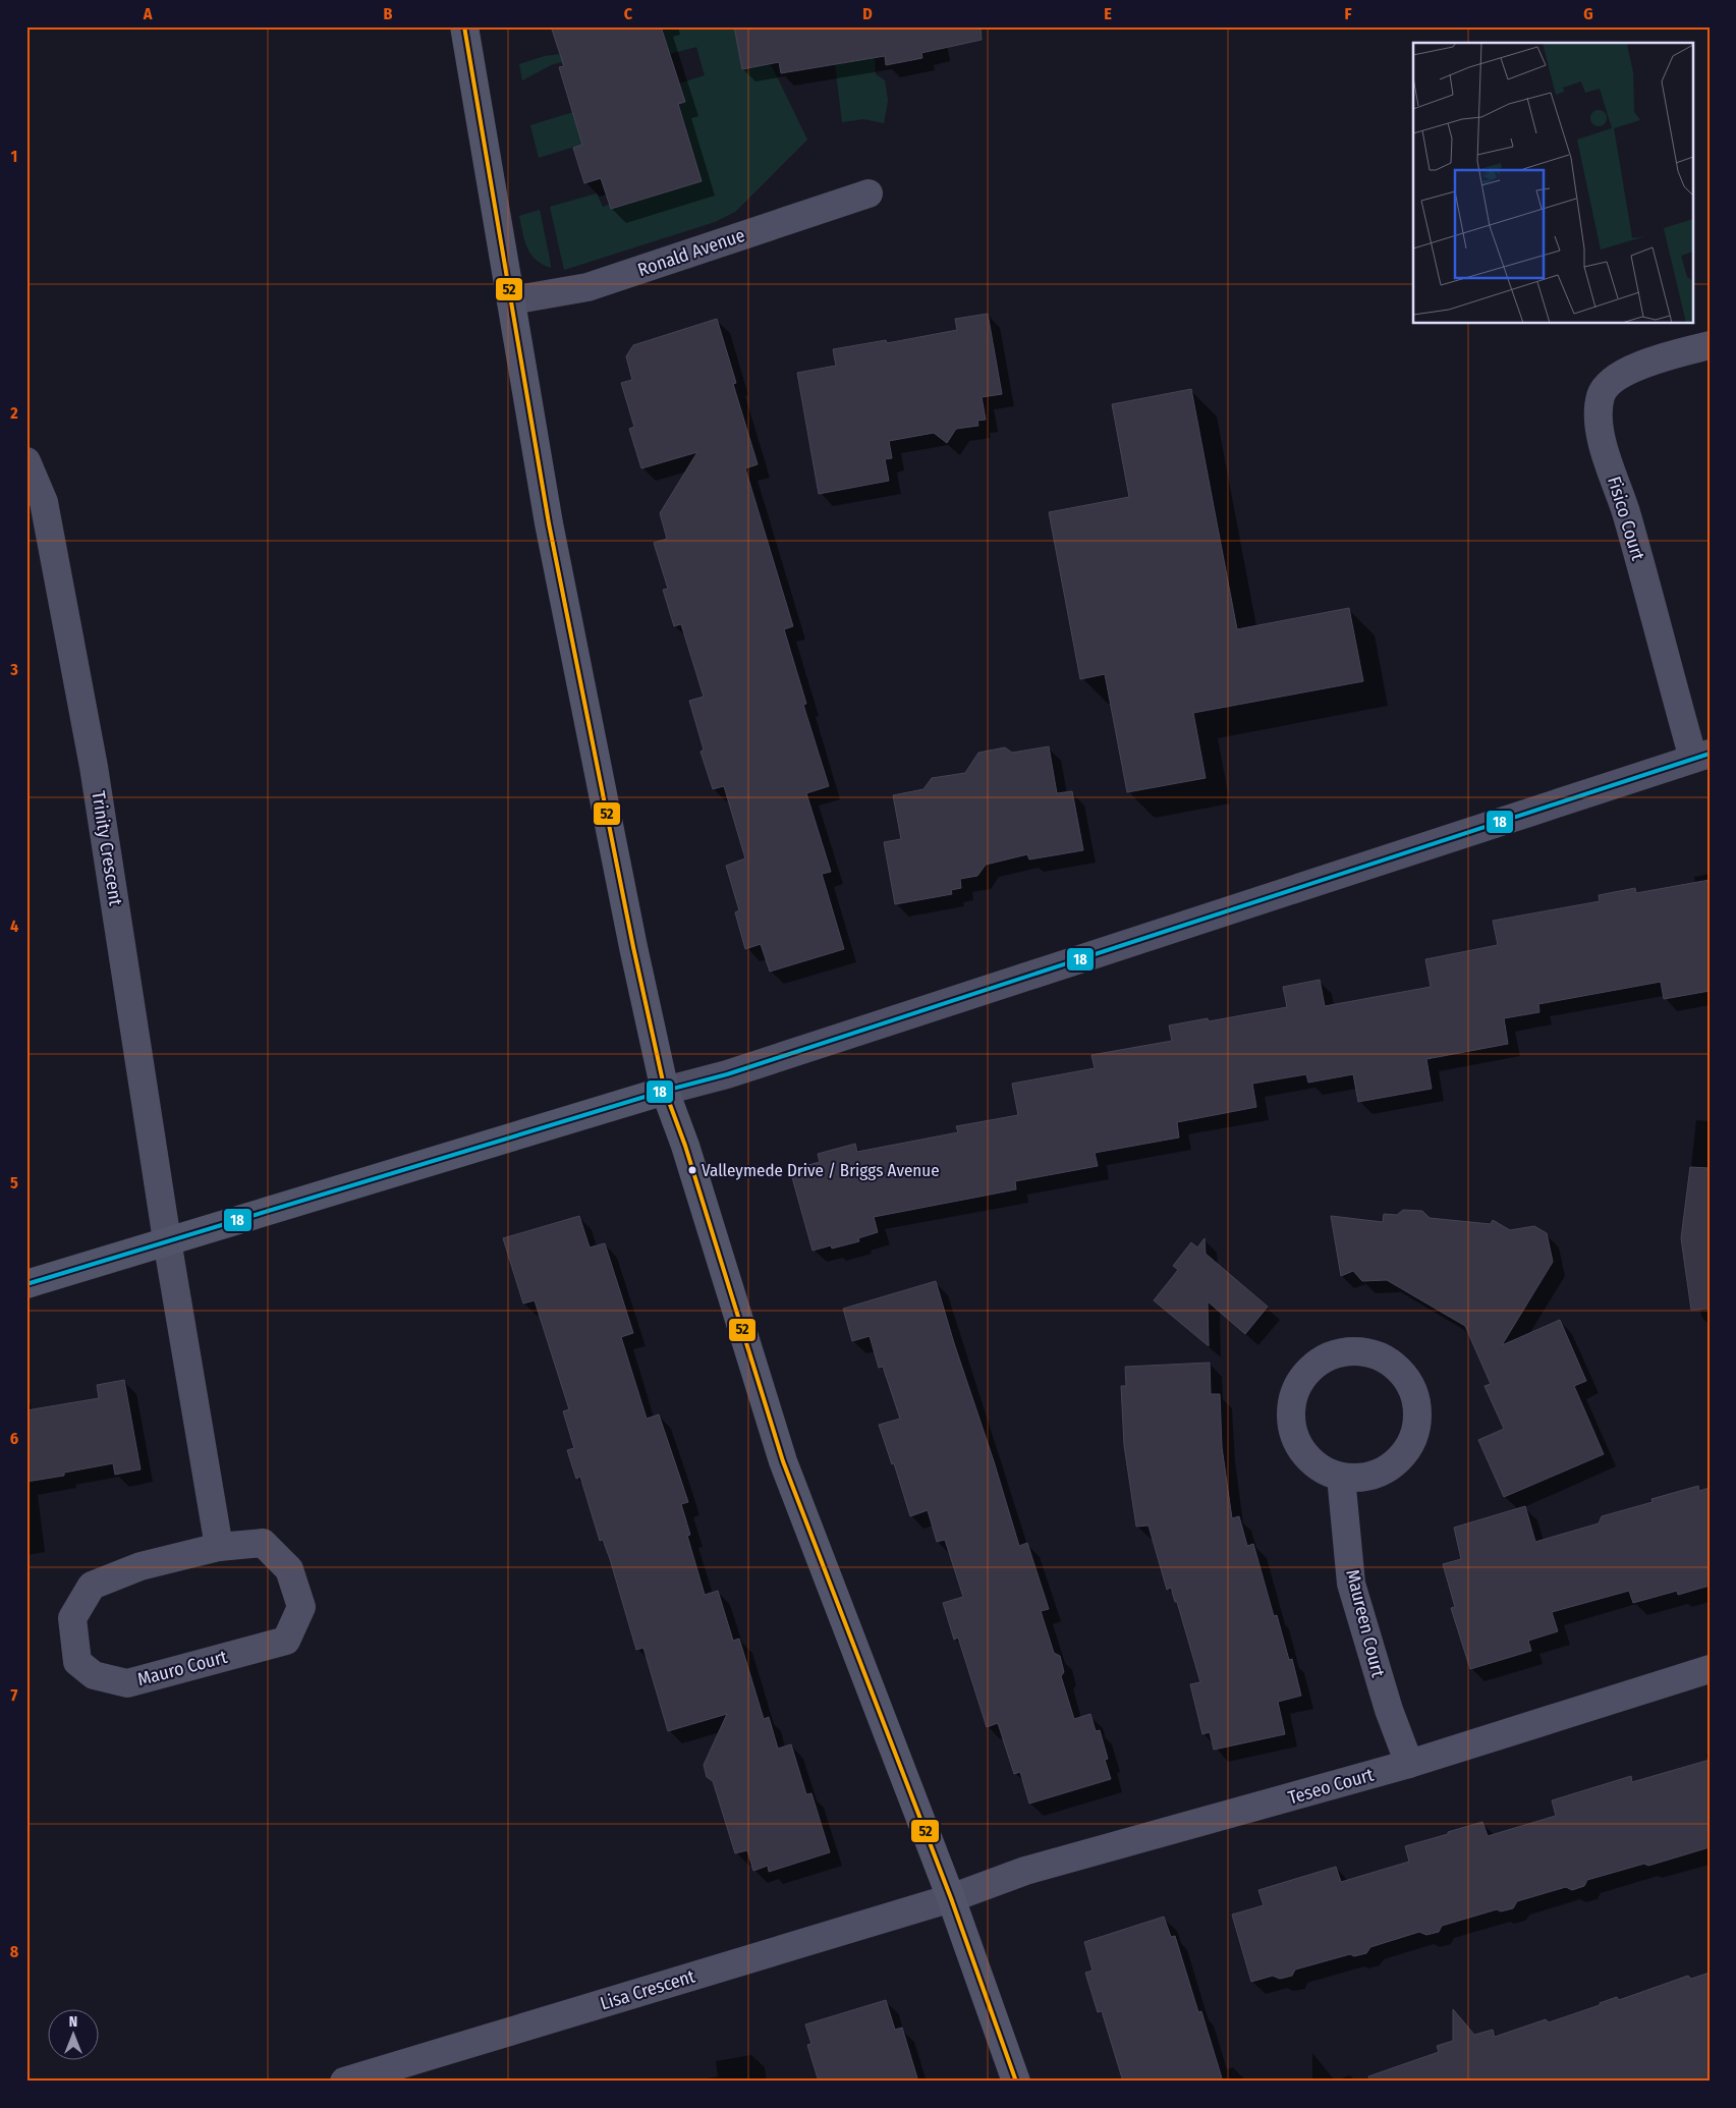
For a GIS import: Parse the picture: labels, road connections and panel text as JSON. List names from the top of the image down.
{
  "streets": {
    "street": [
      "Ronald Avenue",
      "Fisico Court",
      "Trinity Crescent",
      "Maureen Court",
      "Mauro Court",
      "Teseo Court",
      "Lisa Crescent"
    ]
  },
  "crossings": [
    ["Maureen Court", "Teseo Court"],
    ["Teseo Court", "Lisa Crescent"]
  ],
  "places": ["Valleymede Drive / Briggs Avenue"],
  "lines": ["transit line 52", "transit line 18"],
  "north": "top",
  "grid": {
    "columns": [
      "A",
      "B",
      "C",
      "D",
      "E",
      "F",
      "G"
    ],
    "rows": [
      "1",
      "2",
      "3",
      "4",
      "5",
      "6",
      "7",
      "8"
    ]
  }
}
